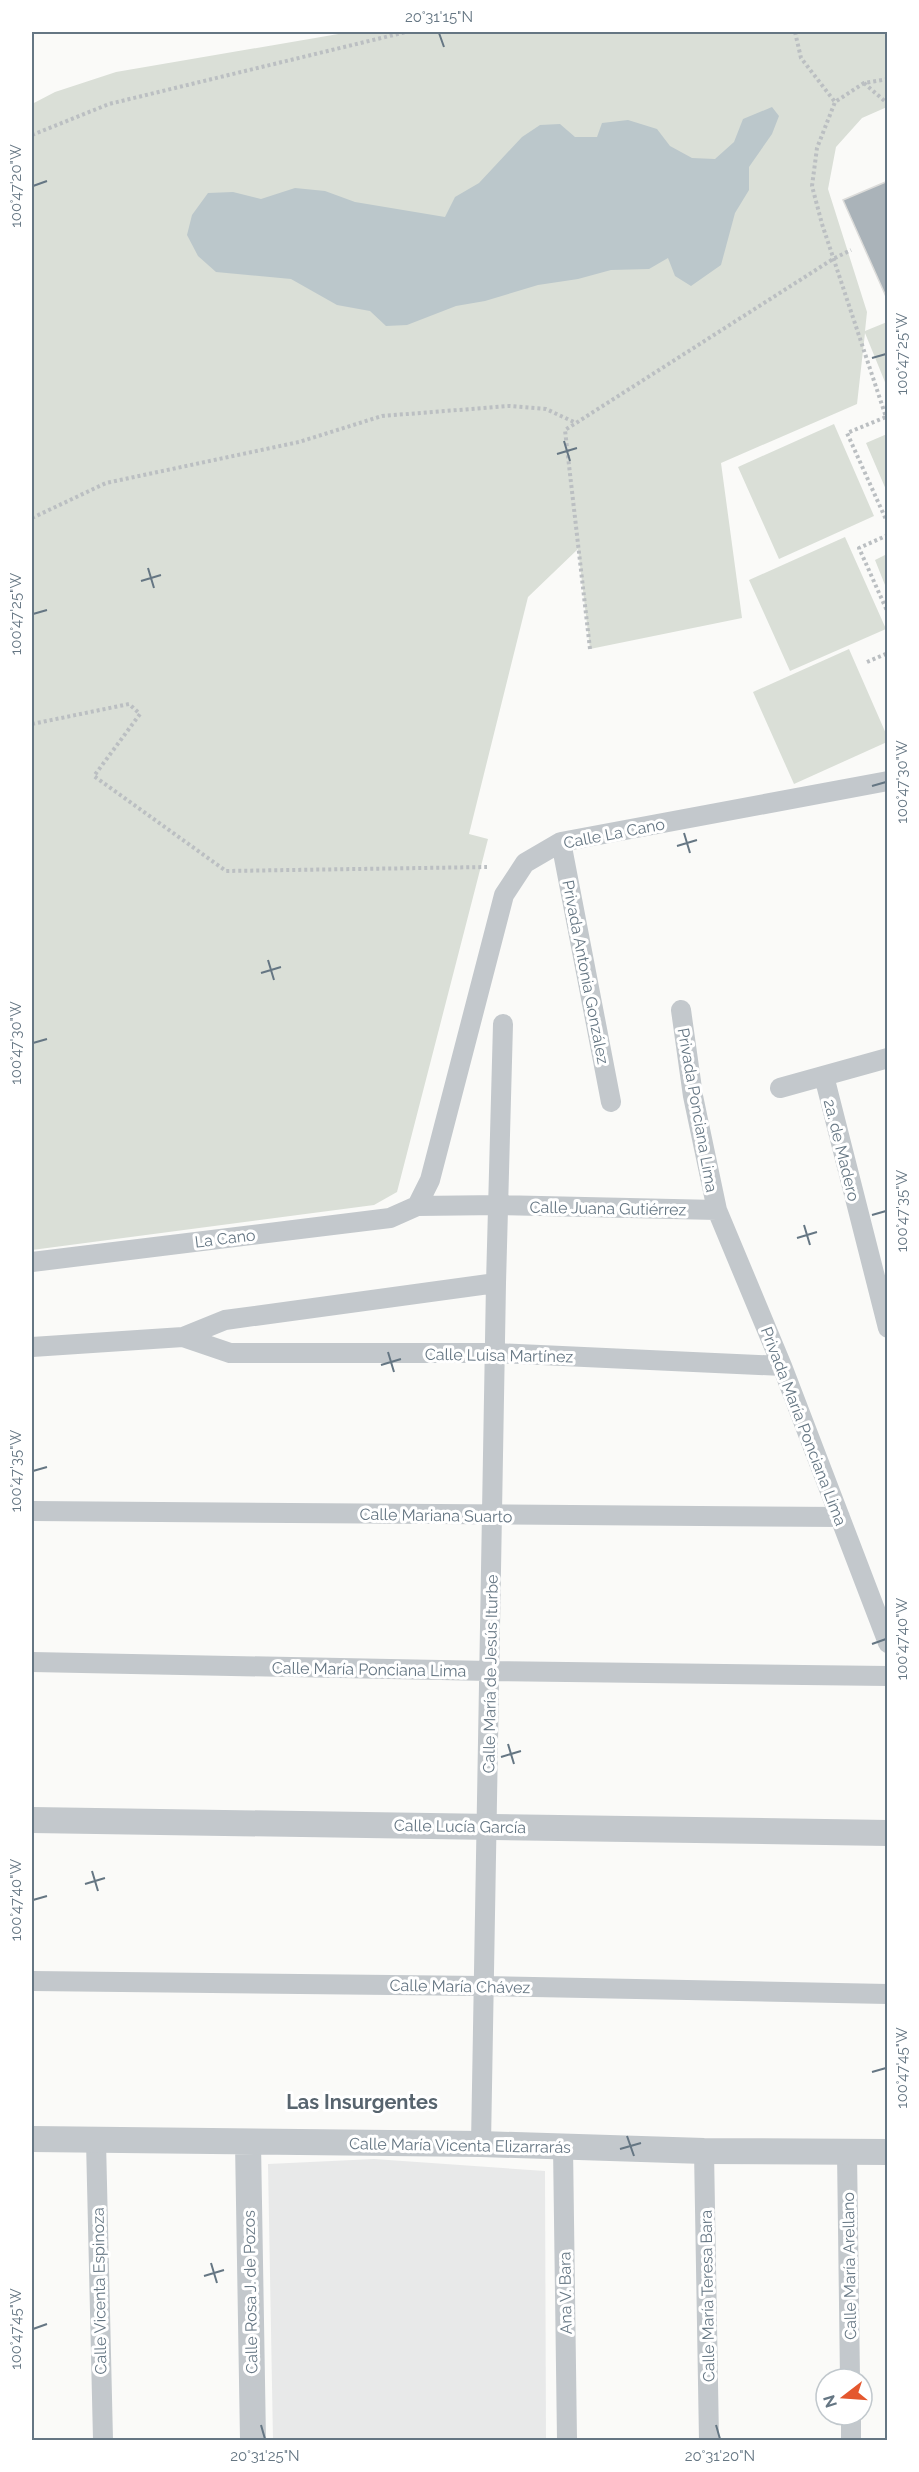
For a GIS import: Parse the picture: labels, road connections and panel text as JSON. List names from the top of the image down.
{
  "streets": {
    "street": [
      "Calle La Cano",
      "Privada Antonia González",
      "Privada Ponciana Lima",
      "2a. de Madero",
      "Calle Juana Gutiérrez",
      "La Cano",
      "Calle Luisa Martínez",
      "Privada María Ponciana Lima",
      "Calle Mariana Suarto",
      "Calle María Ponciana Lima",
      "Calle María de Jesús Iturbe",
      "Calle Lucía García",
      "Calle María Chávez",
      "Calle María Vicenta Elizarrarás",
      "Calle María Arellano",
      "Calle Vicenta Espinoza",
      "Calle Rosa J. de Pozos",
      "Ana V. Bara",
      "Calle María Teresa Bara"
    ]
  },
  "crossings": [
    ["Calle La Cano", "Privada Antonia González"],
    ["Calle La Cano", "Calle Juana Gutiérrez"],
    ["Calle La Cano", "La Cano"],
    ["Privada Ponciana Lima", "Calle Juana Gutiérrez"],
    ["Privada Ponciana Lima", "Privada María Ponciana Lima"],
    ["Calle Juana Gutiérrez", "La Cano"],
    ["Calle Juana Gutiérrez", "Privada María Ponciana Lima"],
    ["Calle Juana Gutiérrez", "Calle María de Jesús Iturbe"],
    ["Calle Luisa Martínez", "Privada María Ponciana Lima"],
    ["Calle Luisa Martínez", "Calle María de Jesús Iturbe"],
    ["Privada María Ponciana Lima", "Calle Mariana Suarto"],
    ["Calle Mariana Suarto", "Calle María de Jesús Iturbe"],
    ["Calle María Ponciana Lima", "Calle María de Jesús Iturbe"],
    ["Calle María de Jesús Iturbe", "Calle Lucía García"],
    ["Calle María de Jesús Iturbe", "Calle María Chávez"],
    ["Calle María de Jesús Iturbe", "Calle María Vicenta Elizarrarás"],
    ["Calle María Vicenta Elizarrarás", "Calle María Arellano"],
    ["Calle María Vicenta Elizarrarás", "Calle Vicenta Espinoza"],
    ["Calle María Vicenta Elizarrarás", "Calle Rosa J. de Pozos"],
    ["Calle María Vicenta Elizarrarás", "Ana V. Bara"],
    ["Calle María Vicenta Elizarrarás", "Calle María Teresa Bara"]
  ],
  "districts": ["Las Insurgentes"],
  "north": "left",
  "coordinates": [
    "20°31'15\"N",
    "100°47'20\"W",
    "100°47'25\"W",
    "100°47'30\"W",
    "100°47'35\"W",
    "100°47'40\"W",
    "100°47'45\"W",
    "20°31'25\"N",
    "20°31'20\"N"
  ]
}
